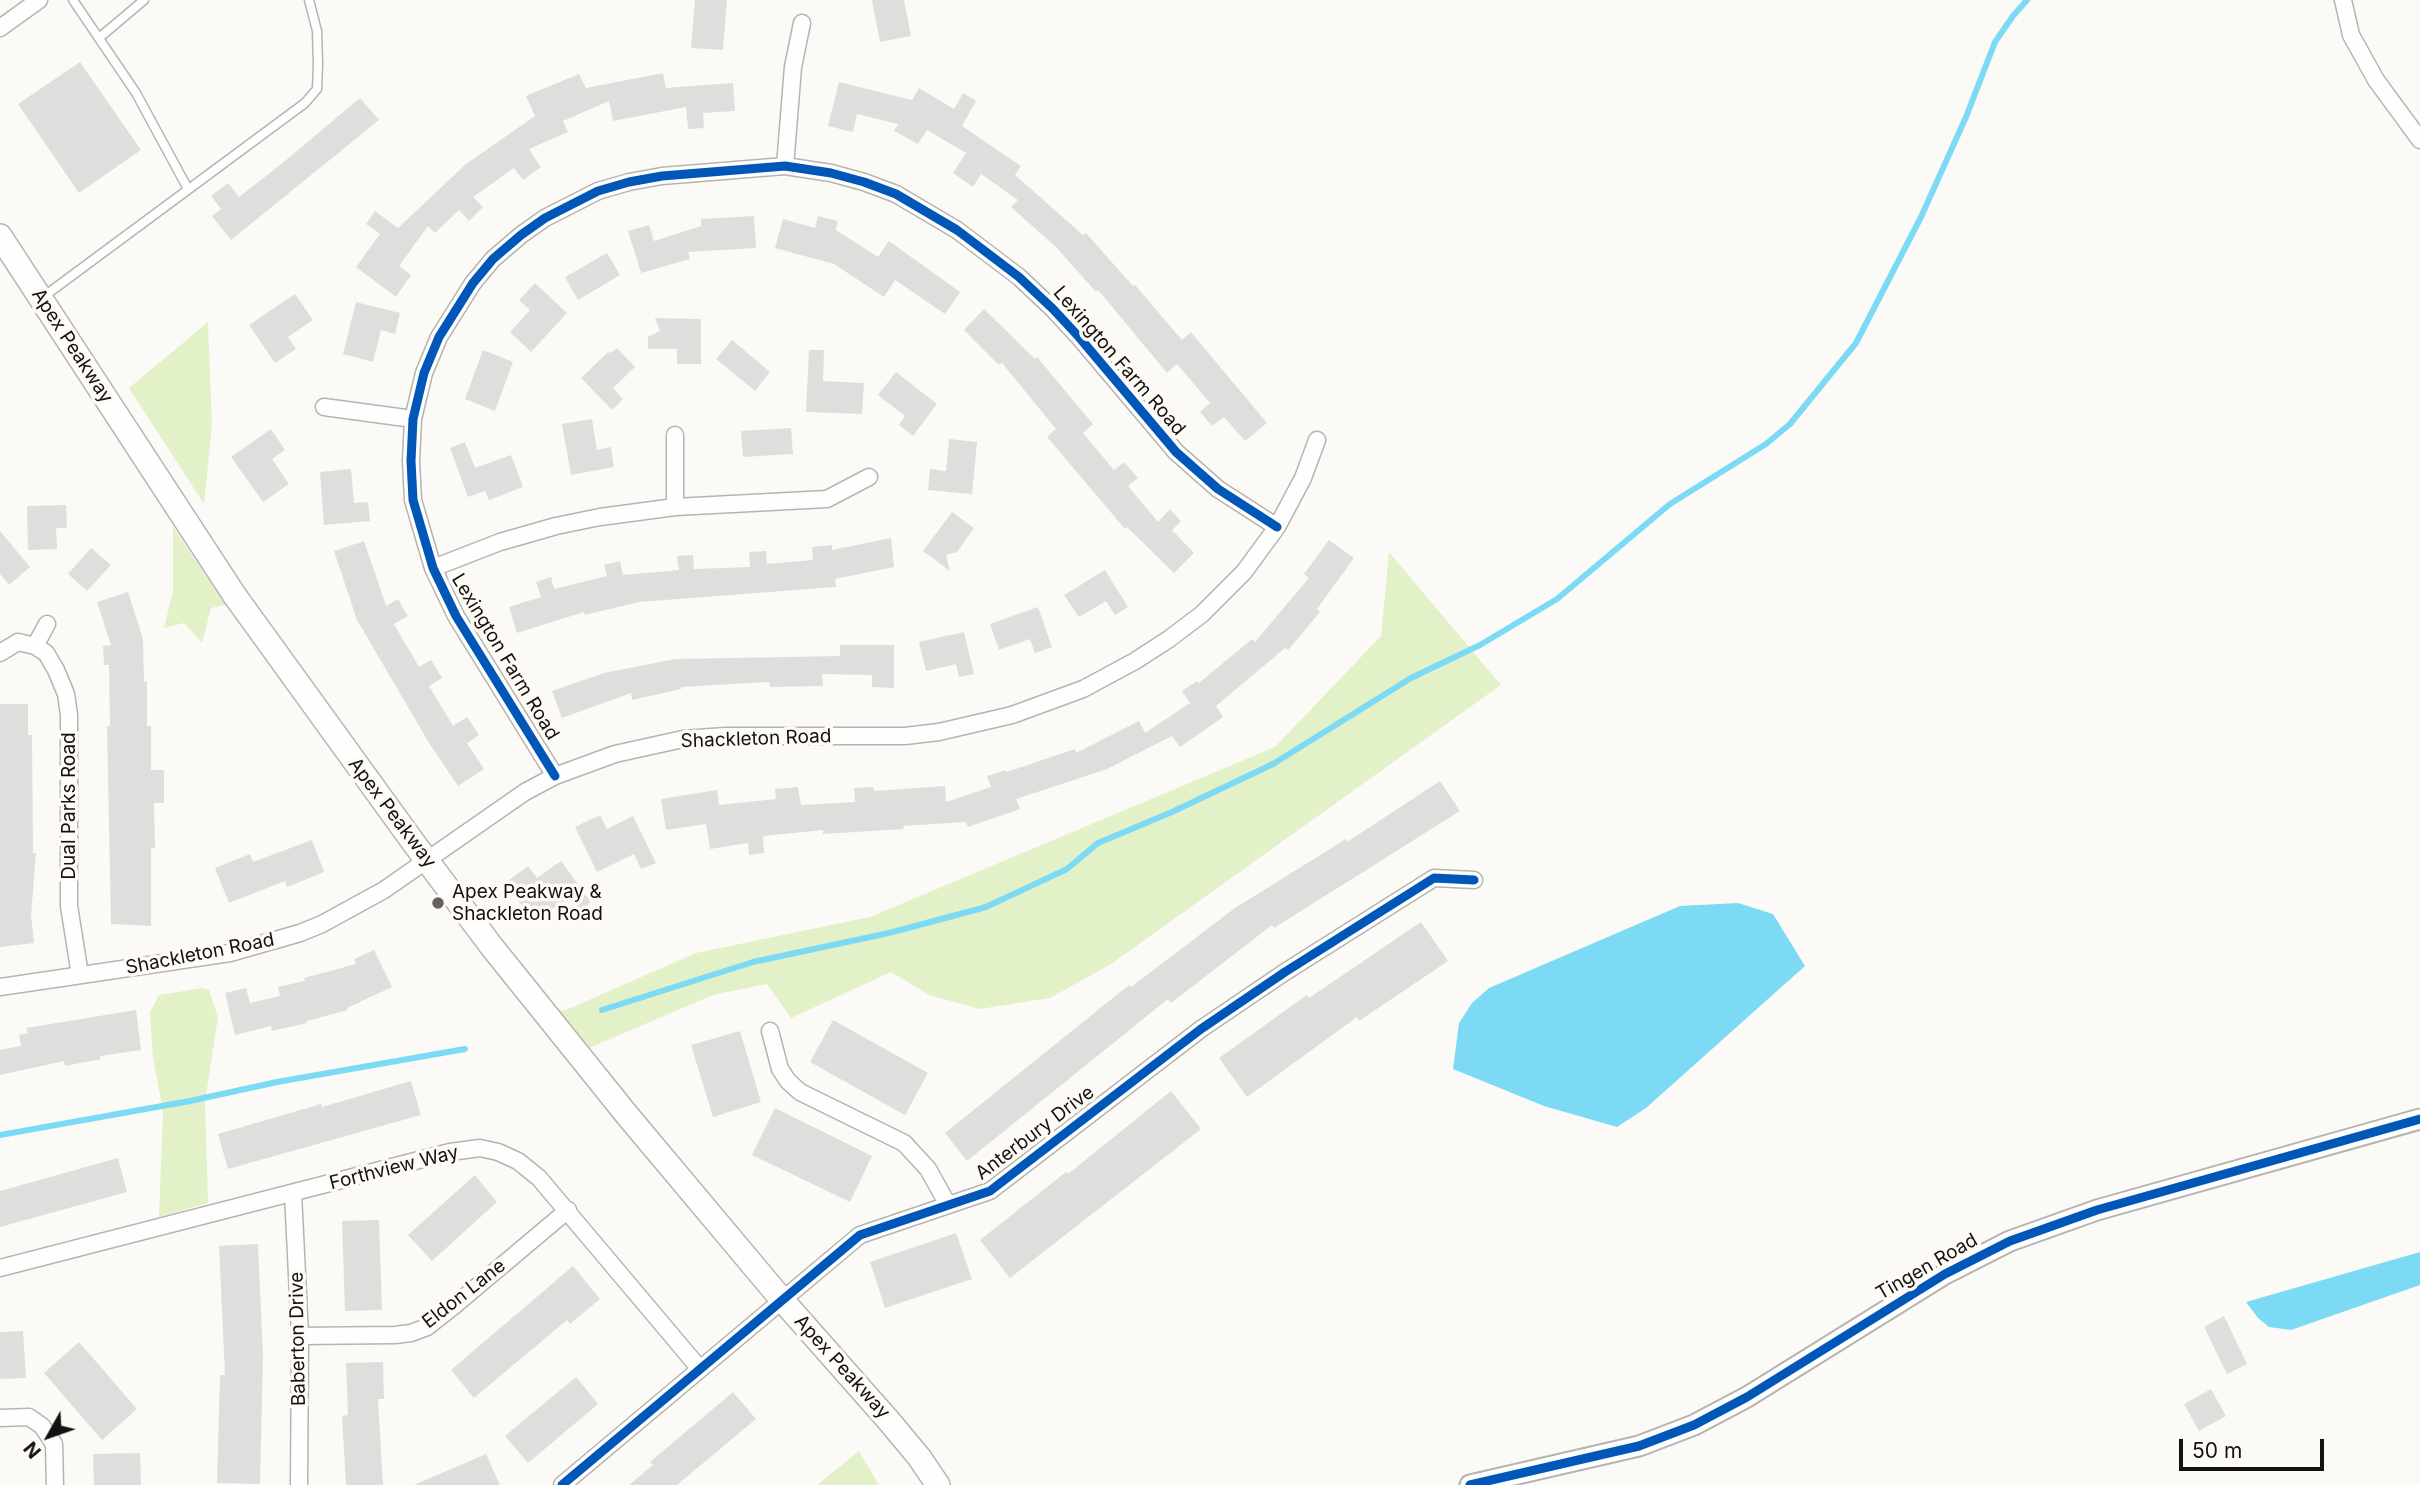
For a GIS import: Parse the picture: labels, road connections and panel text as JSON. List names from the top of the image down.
{
  "streets": {
    "main road": ["Apex Peakway"],
    "street": [
      "Lexington Farm Road",
      "Shackleton Road",
      "Dual Parks Road",
      "Anterbury Drive",
      "Forthview Way",
      "Tingen Road",
      "Eldon Lane",
      "Baberton Drive"
    ]
  },
  "crossings": [
    ["Apex Peakway", "Shackleton Road"],
    ["Apex Peakway", "Anterbury Drive"],
    ["Lexington Farm Road", "Shackleton Road"],
    ["Shackleton Road", "Dual Parks Road"],
    ["Anterbury Drive", "Forthview Way"],
    ["Forthview Way", "Eldon Lane"],
    ["Forthview Way", "Baberton Drive"],
    ["Eldon Lane", "Baberton Drive"]
  ],
  "places": ["Apex Peakway & Shackleton Road"],
  "scale_bar": "50 m",
  "north": "bottom left"
}
